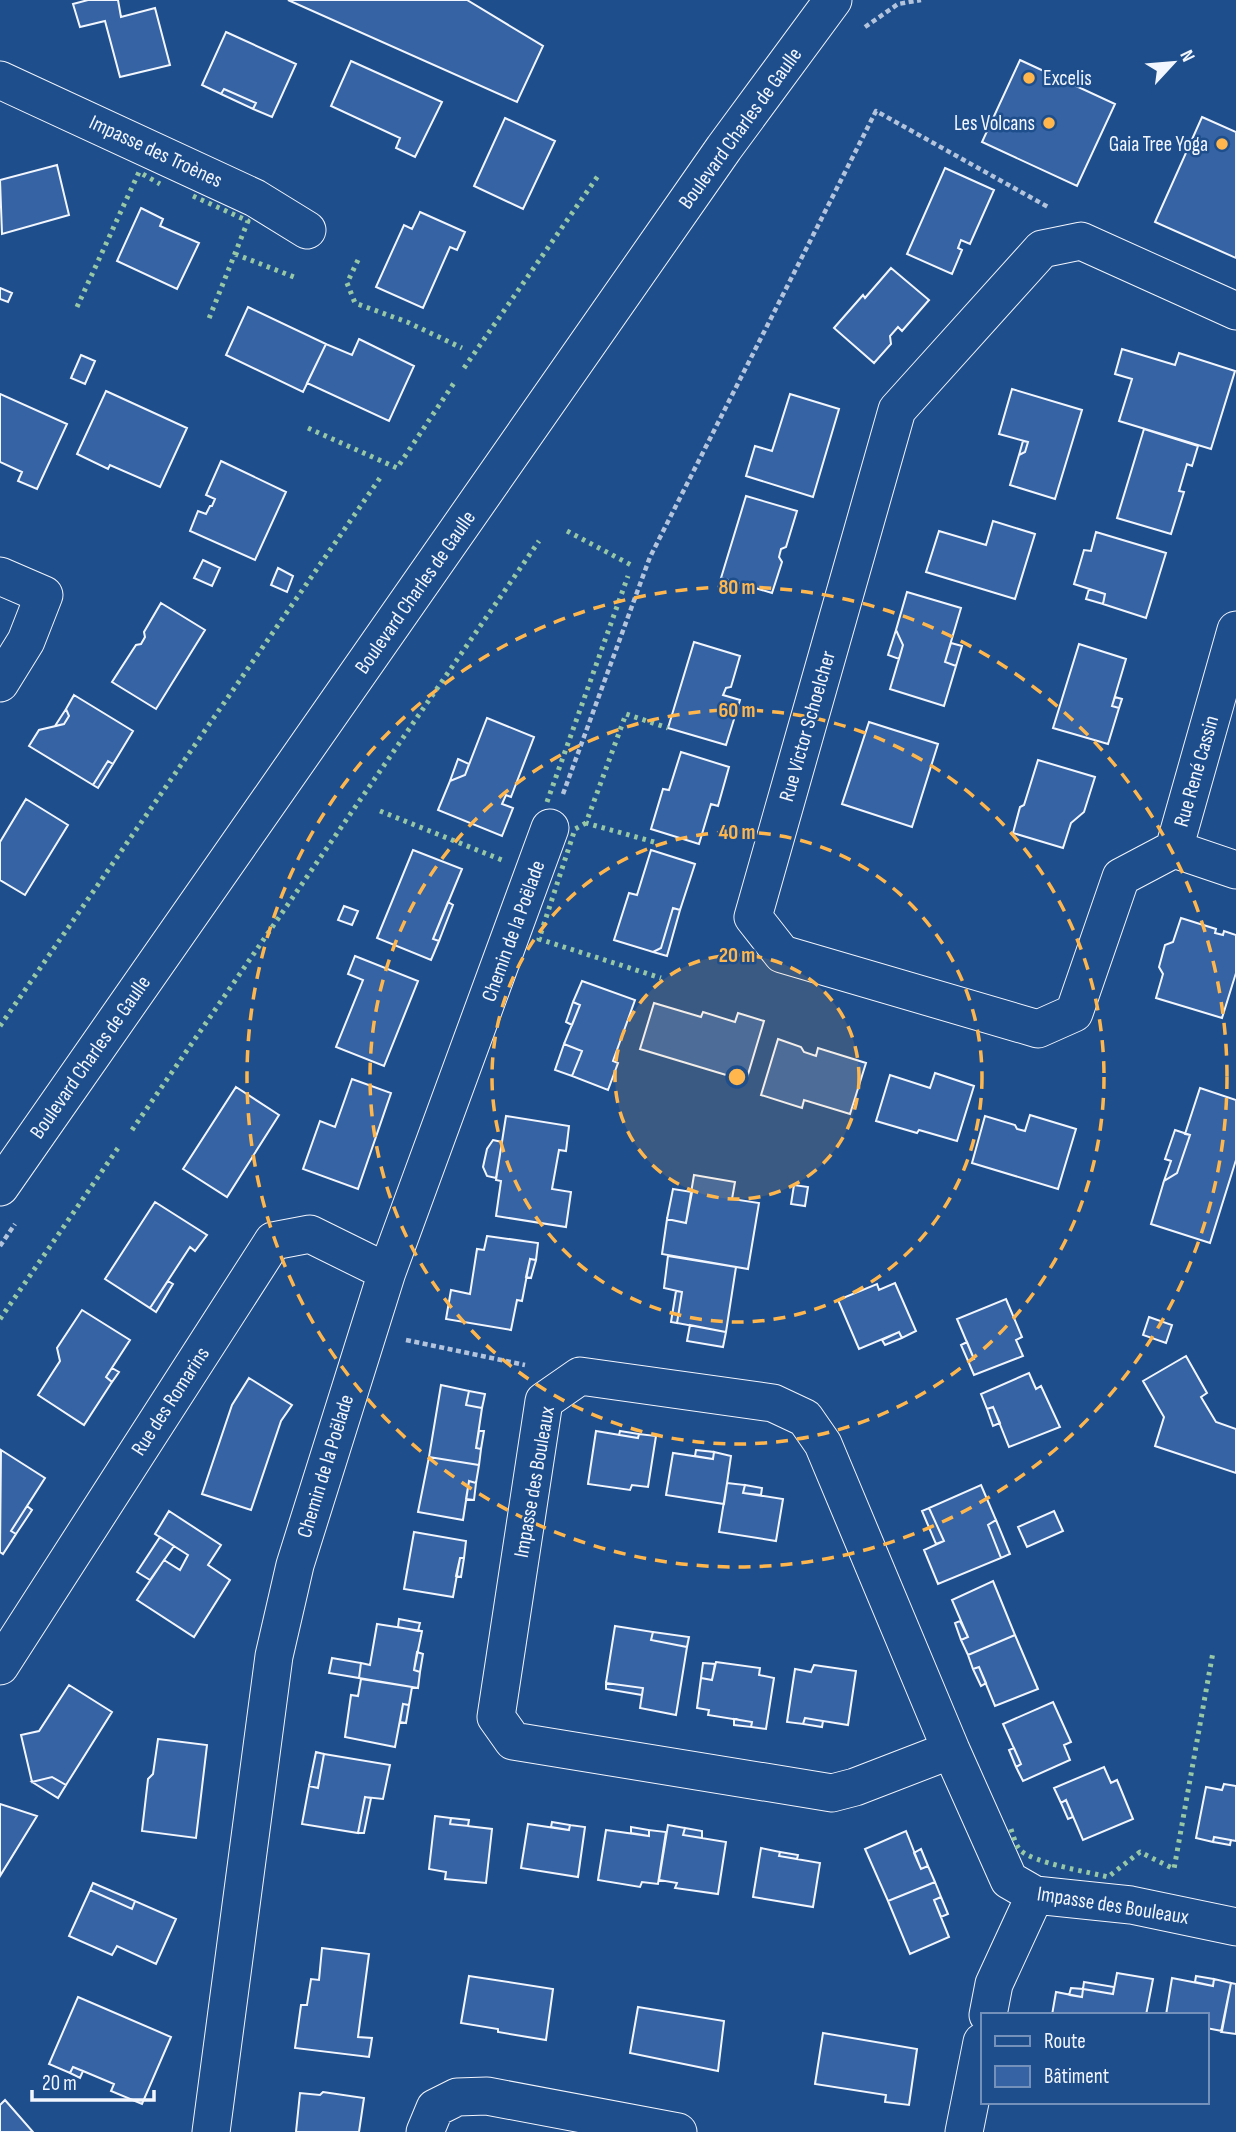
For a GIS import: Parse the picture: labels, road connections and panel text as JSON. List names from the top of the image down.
{
  "streets": {
    "street": [
      "Boulevard Charles de Gaulle",
      "Impasse des Troènes",
      "Rue Victor Schoelcher",
      "Rue René Cassin",
      "Chemin de la Poëlade",
      "Rue des Romarins",
      "Impasse des Bouleaux"
    ]
  },
  "crossings": [
    ["Rue Victor Schoelcher", "Rue René Cassin"],
    ["Chemin de la Poëlade", "Rue des Romarins"]
  ],
  "places": ["Excelis", "Les Volcans", "Gaia Tree Yoga"],
  "legend": ["Route", "Bâtiment"],
  "scale_bar": "20 m",
  "north": "top right",
  "rings": [
    "80 m",
    "60 m",
    "40 m",
    "20 m"
  ]
}
